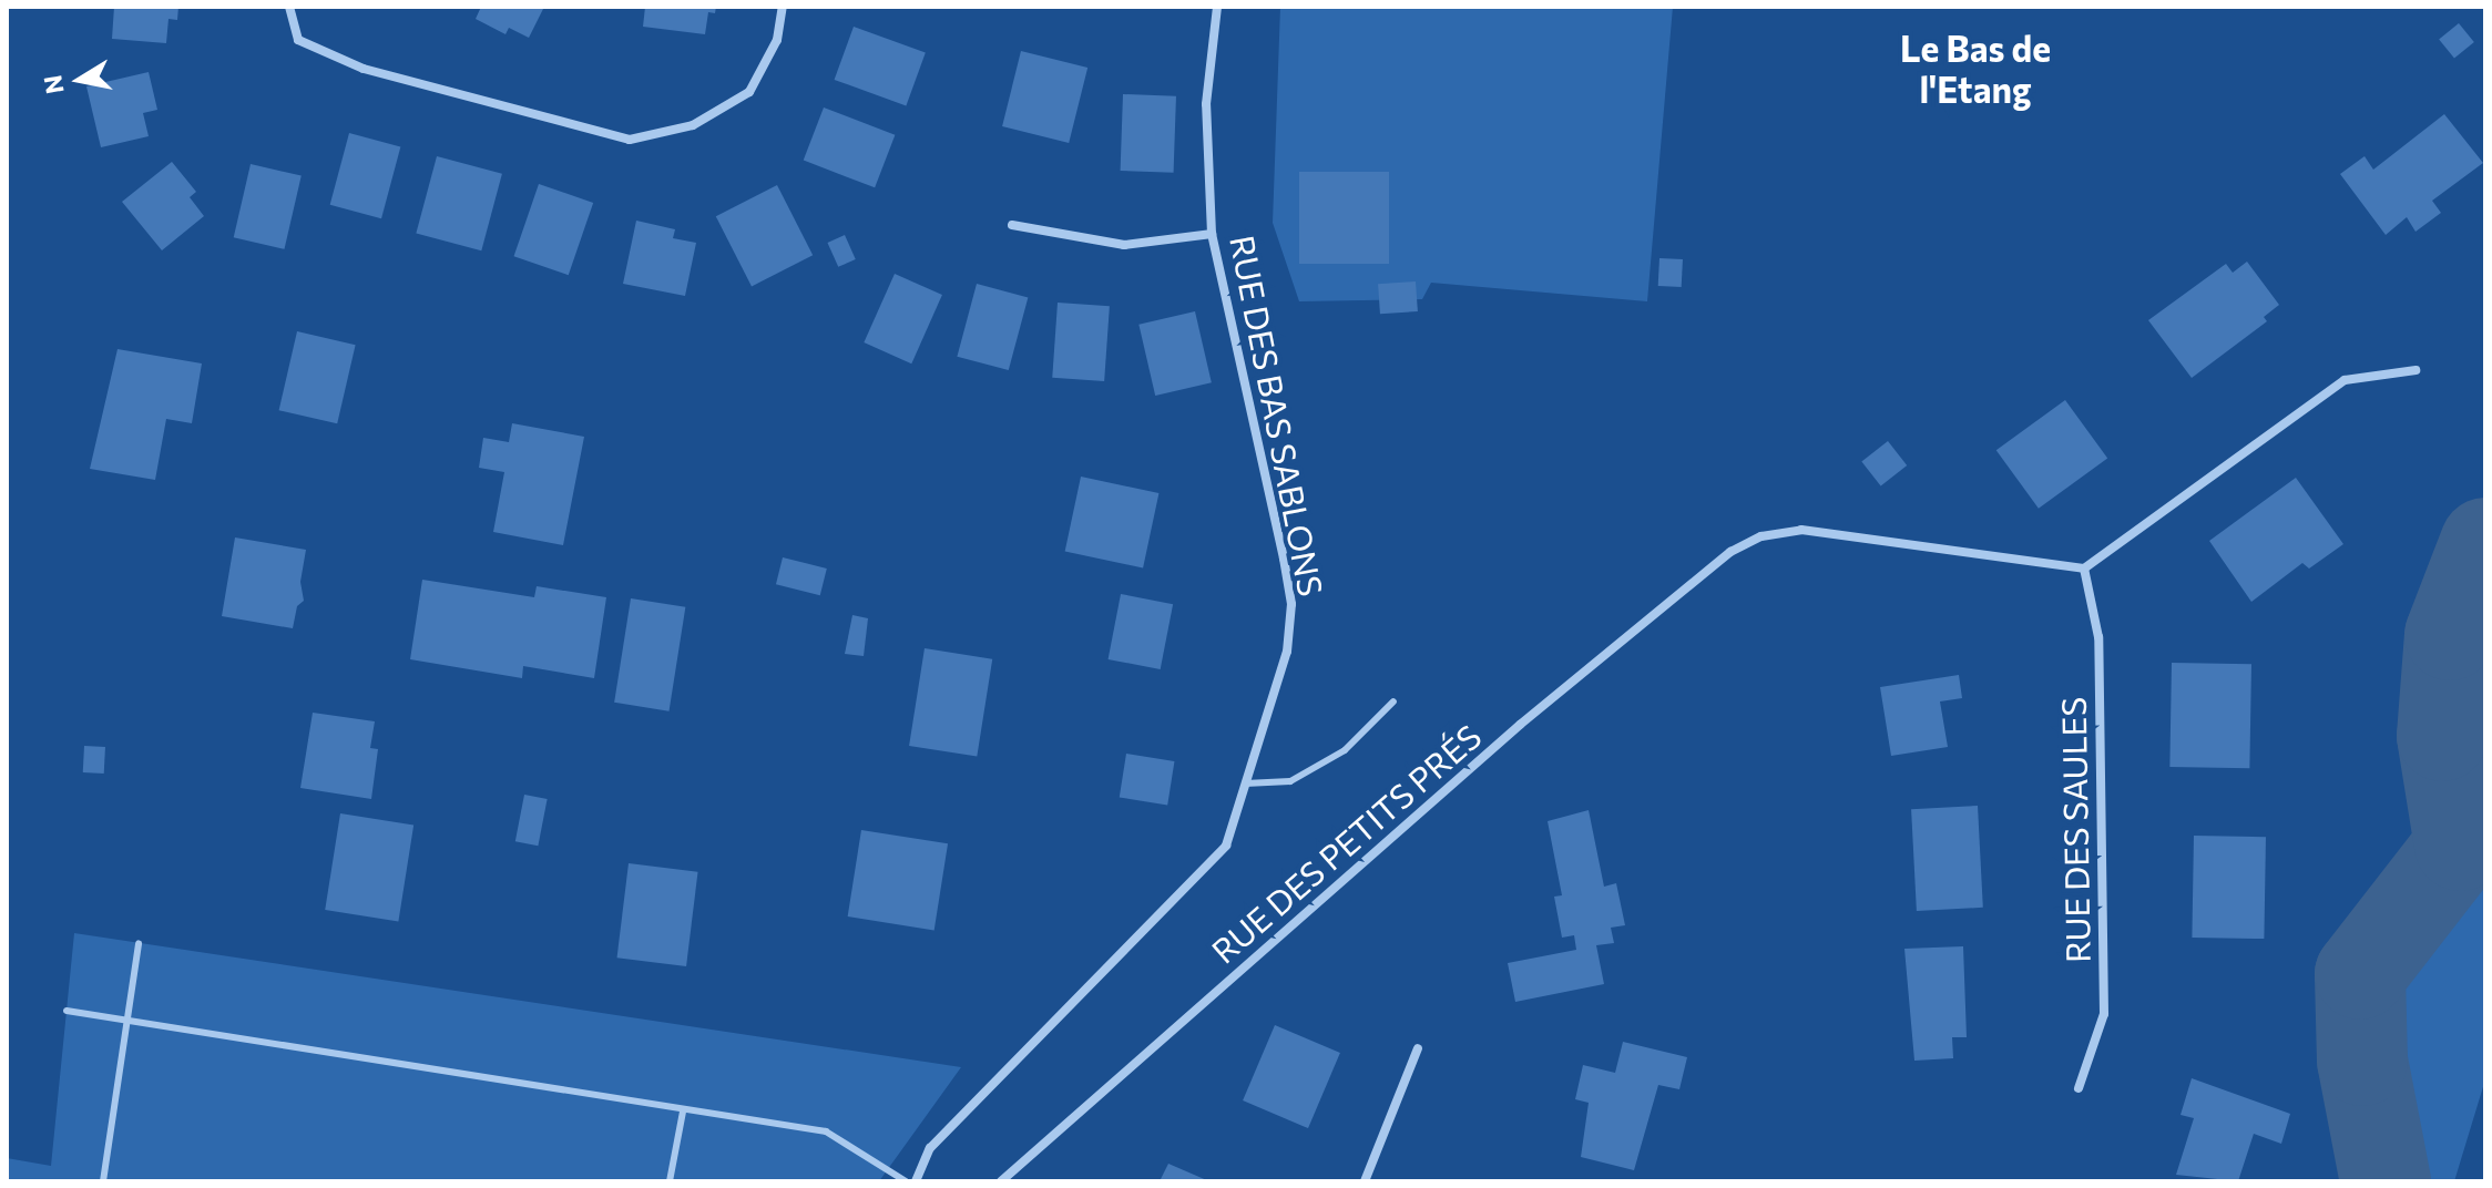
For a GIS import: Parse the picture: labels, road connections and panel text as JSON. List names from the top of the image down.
{
  "streets": {
    "street": ["RUE DES BAS SABLONS", "RUE DES SAULES", "RUE DES PETITS PRÉS"]
  },
  "crossings": [
    ["RUE DES SAULES", "RUE DES PETITS PRÉS"]
  ],
  "districts": ["Le Bas de l'Etang"],
  "north": "left"
}
